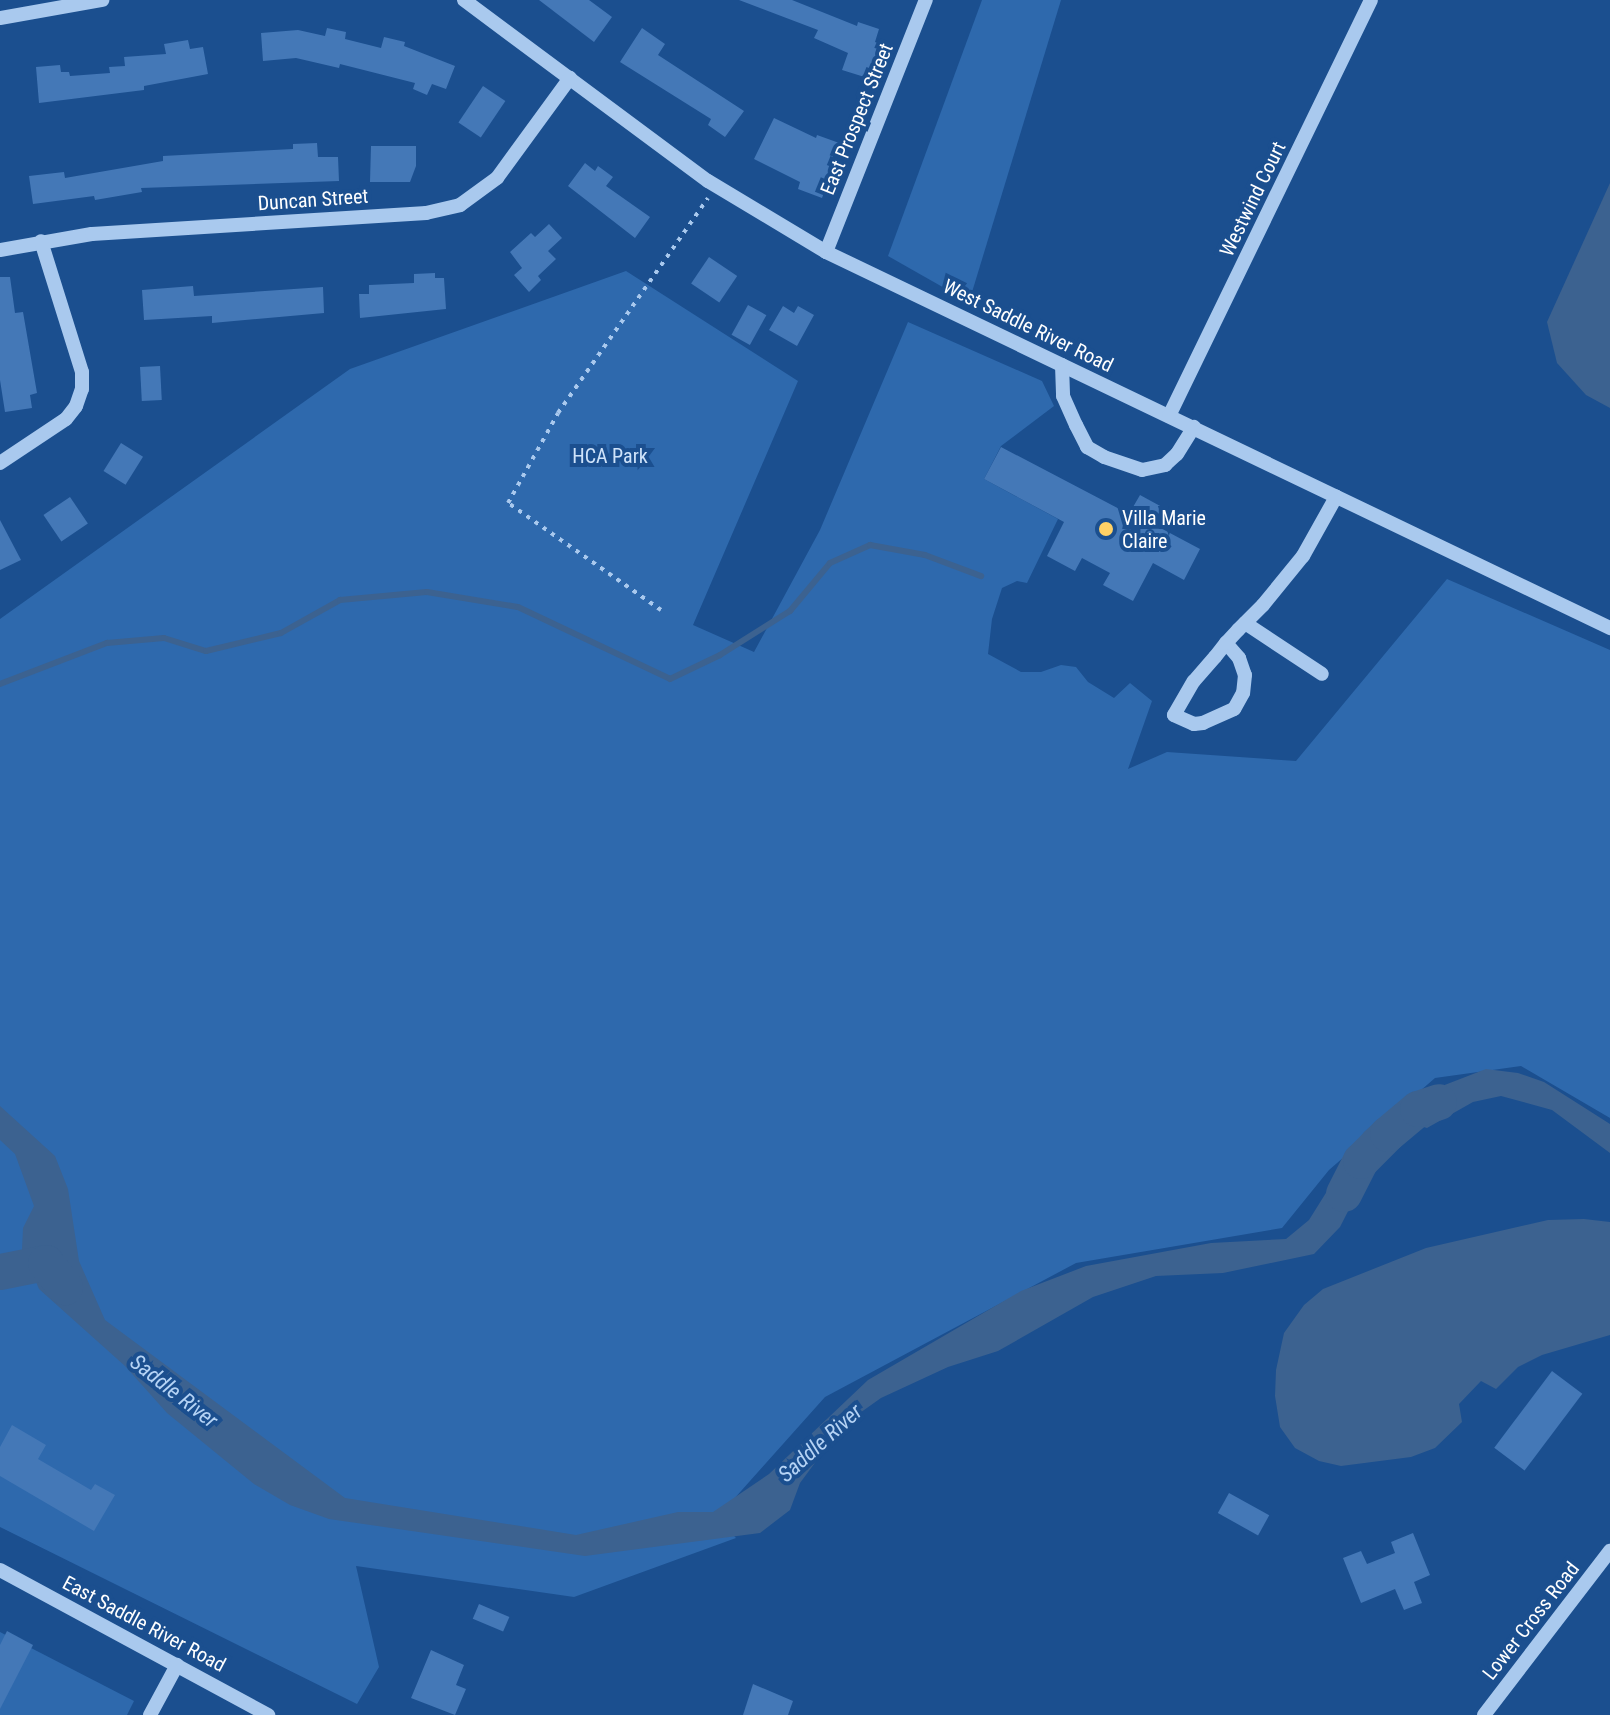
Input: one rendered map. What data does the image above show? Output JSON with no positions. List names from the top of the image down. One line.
{"streets":{"street":["East Prospect Street","Westwind Court","Duncan Street","West Saddle River Road","Lower Cross Road","East Saddle River Road"]},"crossings":[["East Prospect Street","West Saddle River Road"],["Westwind Court","West Saddle River Road"],["Duncan Street","West Saddle River Road"]],"water":["Saddle River"],"parks":["HCA Park"],"places":["Villa Marie Claire"]}
